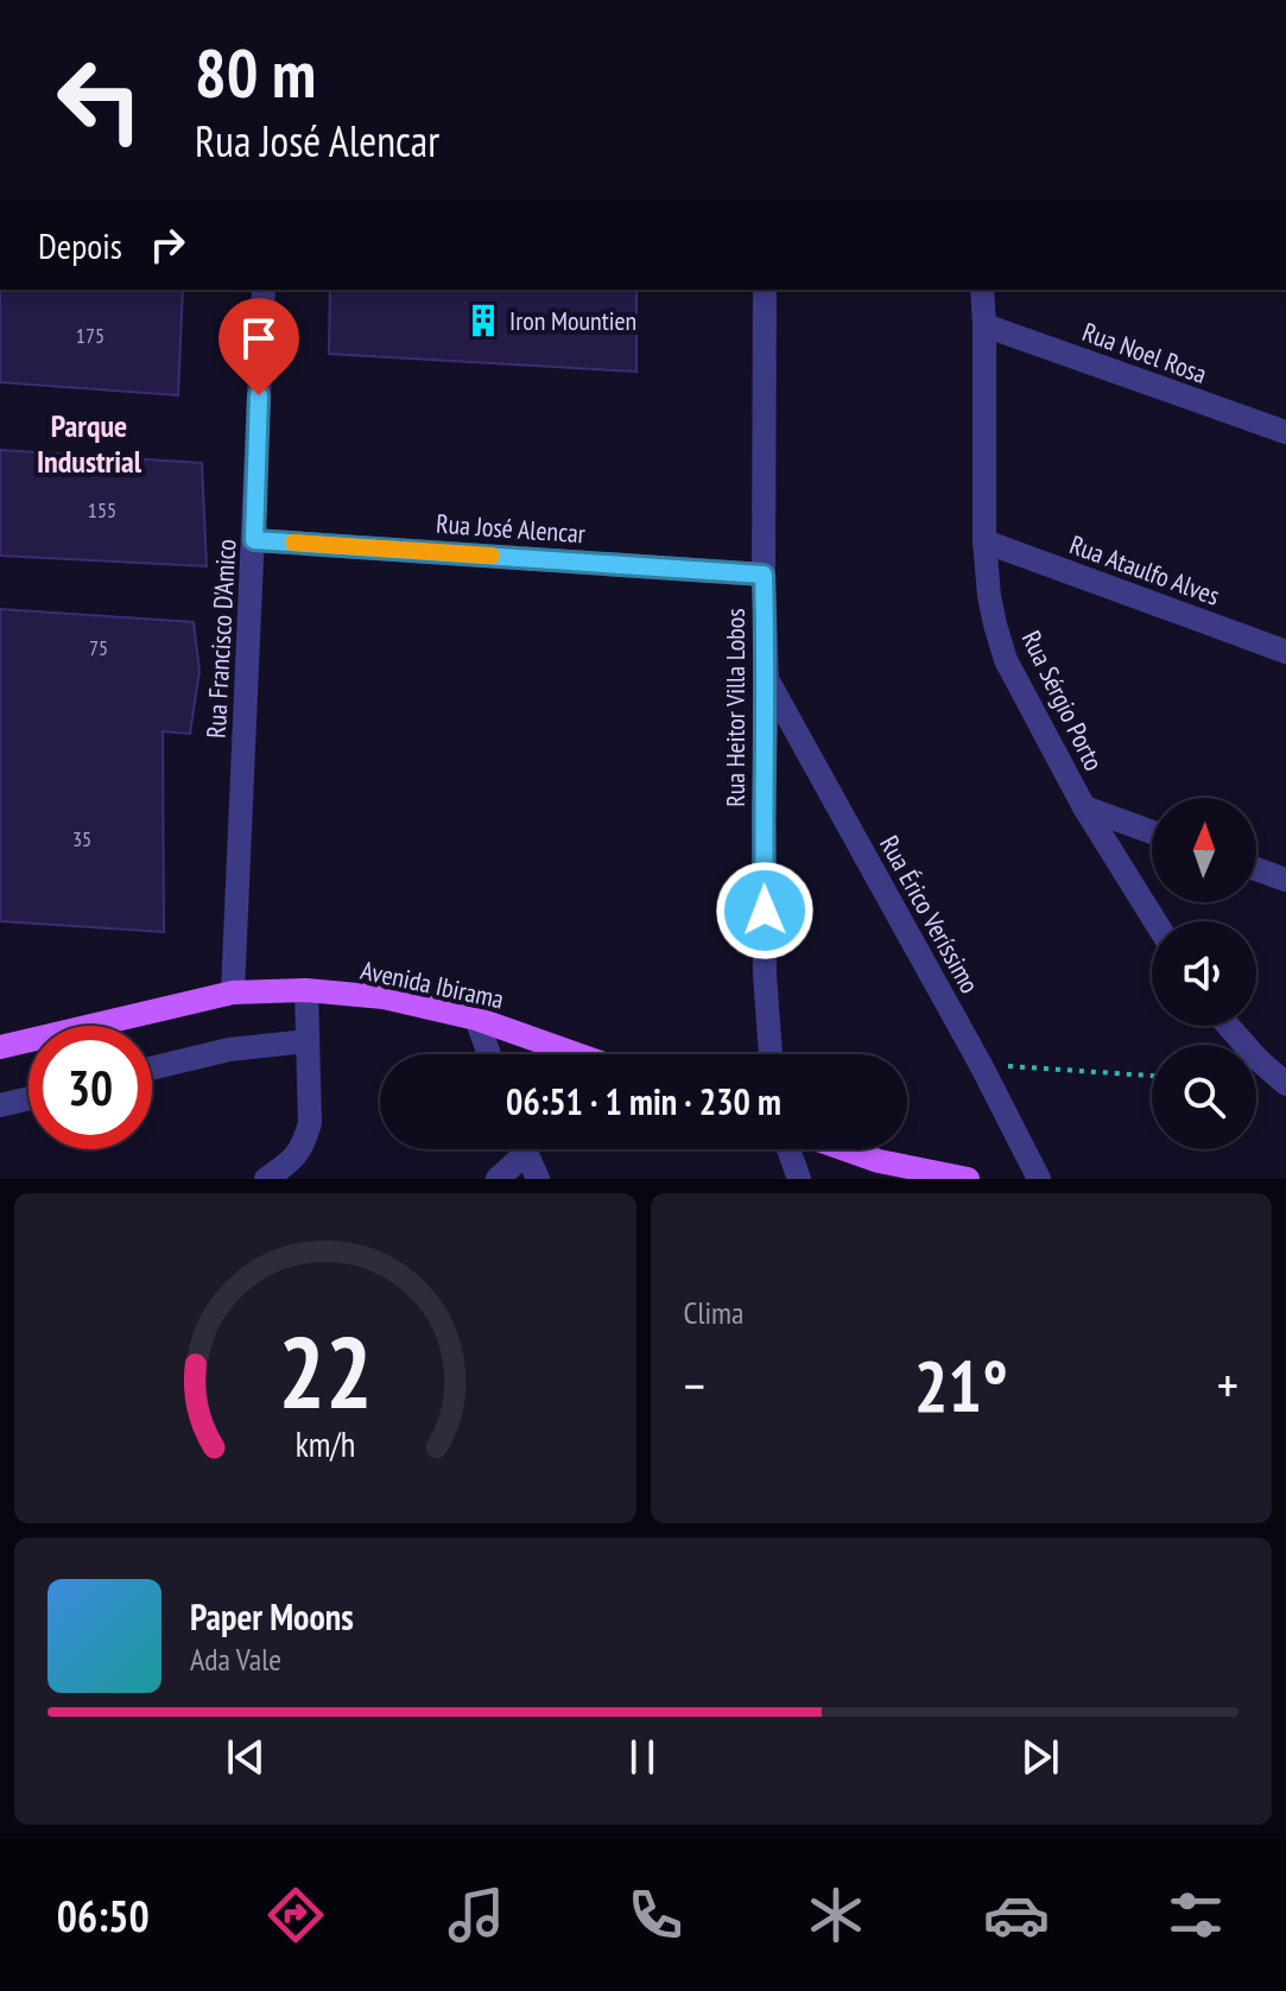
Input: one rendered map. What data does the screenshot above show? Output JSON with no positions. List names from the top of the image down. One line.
{"streets":{"main road":["Avenida Ibirama"],"street":["Rua Noel Rosa","Rua José Alencar","Rua Ataulfo Alves","Rua Francisco D'Amico","Rua Sérgio Porto","Rua Heitor Villa Lobos","Rua Érico Veríssimo"]},"crossings":[["Rua Noel Rosa","Rua Sérgio Porto"],["Rua José Alencar","Rua Francisco D'Amico"],["Rua José Alencar","Rua Heitor Villa Lobos"],["Rua Ataulfo Alves","Rua Sérgio Porto"],["Rua Francisco D'Amico","Avenida Ibirama"],["Rua Heitor Villa Lobos","Rua Érico Veríssimo"]],"districts":["Parque Industrial"],"places":{"building":["Iron Mountien"]},"house_numbers":["175","155","75","35"],"north":"top","page":{"turn":["80 m","Rua José Alencar"],"then":"Depois","limit":"30","trip":"06:51 · 1 min · 230 m","tile":"Clima","heat":["−","21°","+"],"song":["Paper Moons","Ada Vale"],"tabs":"06:50","gauge":["22","km/h"]}}
